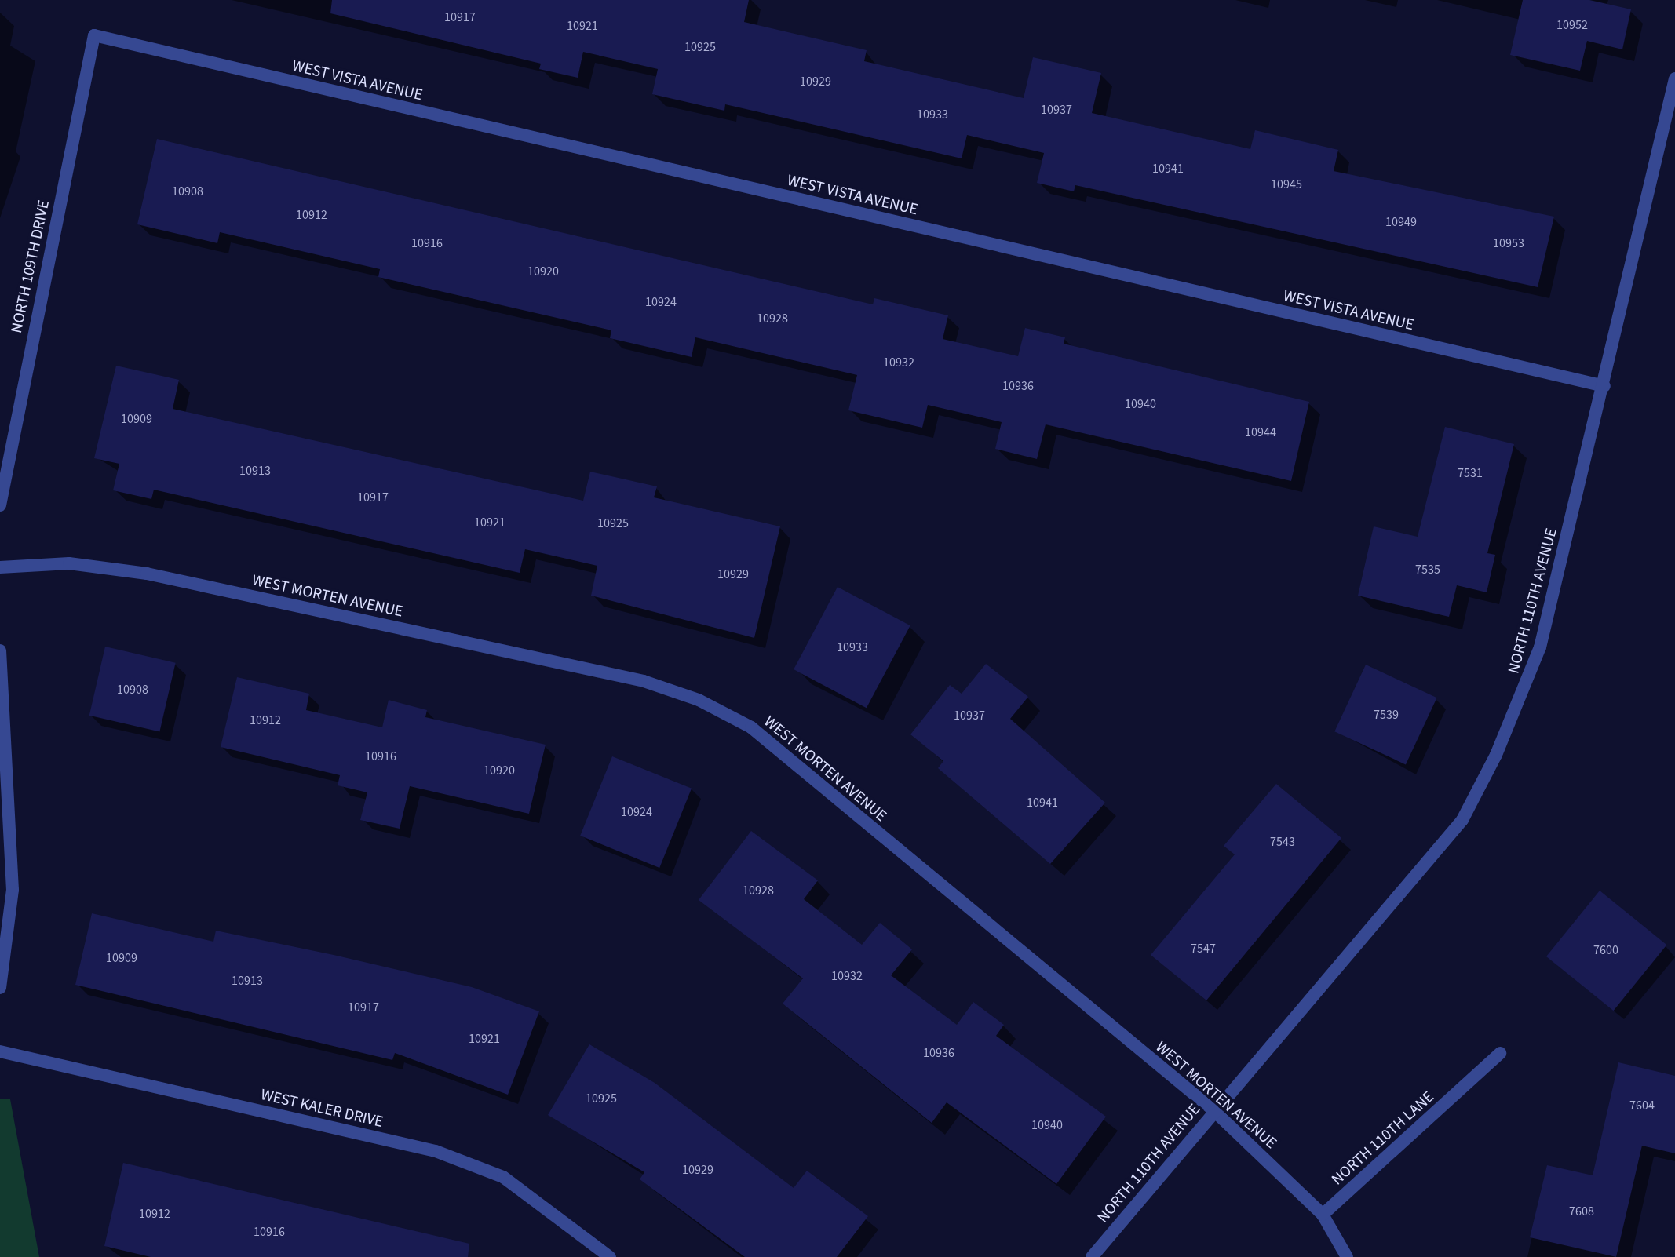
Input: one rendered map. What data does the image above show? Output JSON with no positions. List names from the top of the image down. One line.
{"streets":{"street":["WEST VISTA AVENUE","NORTH 109TH DRIVE","WEST MORTEN AVENUE","NORTH 110TH AVENUE","WEST KALER DRIVE","NORTH 110TH LANE"]},"crossings":[["WEST VISTA AVENUE","NORTH 109TH DRIVE"],["WEST VISTA AVENUE","NORTH 110TH AVENUE"],["WEST MORTEN AVENUE","NORTH 110TH AVENUE"],["WEST MORTEN AVENUE","NORTH 110TH LANE"]],"house_numbers":["10917","10952","10921","10925","10929","10937","10933","10941","10945","10908","10912","10949","10916","10953","10920","10924","10928","10932","10936","10940","10909","10944","10913","7531","10917","10921","10925","7535","10929","10933","10908","7539","10937","10912","10916","10920","10941","10924","7543","10928","7547","7600","10909","10932","10913","10917","10921","10936","10925","7604","10940","10929","7608","10912","10916"]}
